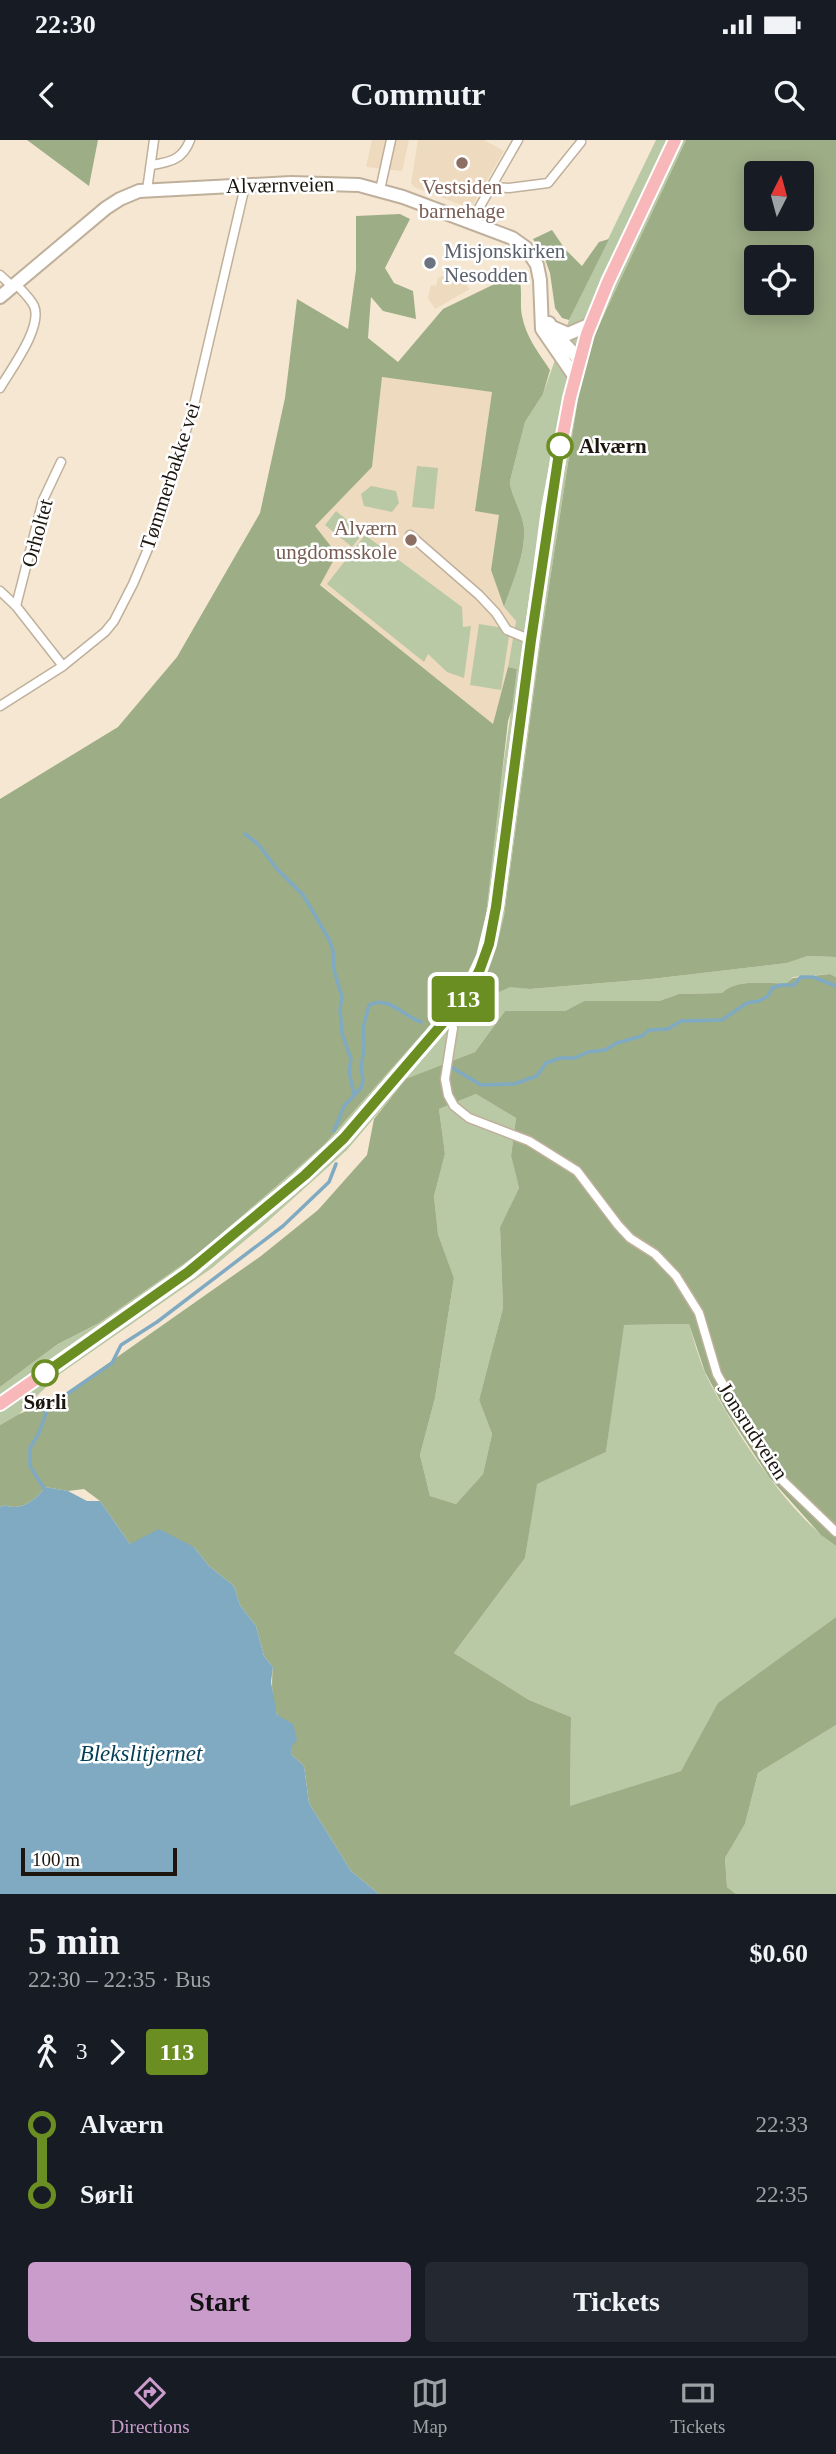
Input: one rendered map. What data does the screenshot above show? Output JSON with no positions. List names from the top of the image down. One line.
{"streets":{"main road":["Alværnveien"],"street":["Tømmerbakke vei","Orholtet","Jonsrudveien"]},"crossings":[["Alværnveien","Tømmerbakke vei"]],"water":["Blekslitjernet"],"places":["Vestsiden barnehage","Misjonskirken Nesodden","Alværn","Alværn ungdomsskole","Sørli"],"lines":["bus line 113"],"scale_bar":"100 m","north":"top","page":{"status":"22:30","header":"Commutr","on_map":"113","scale":"100 m","heading":["5 min","22:30 – 22:35 · Bus","$0.60"],"legs":["3","113"],"list":[{"name":"Alværn","value":"22:33"},{"name":"Sørli","value":"22:35"}],"buttons":["Start","Tickets"],"tabs":["Directions","Map","Tickets"]}}
